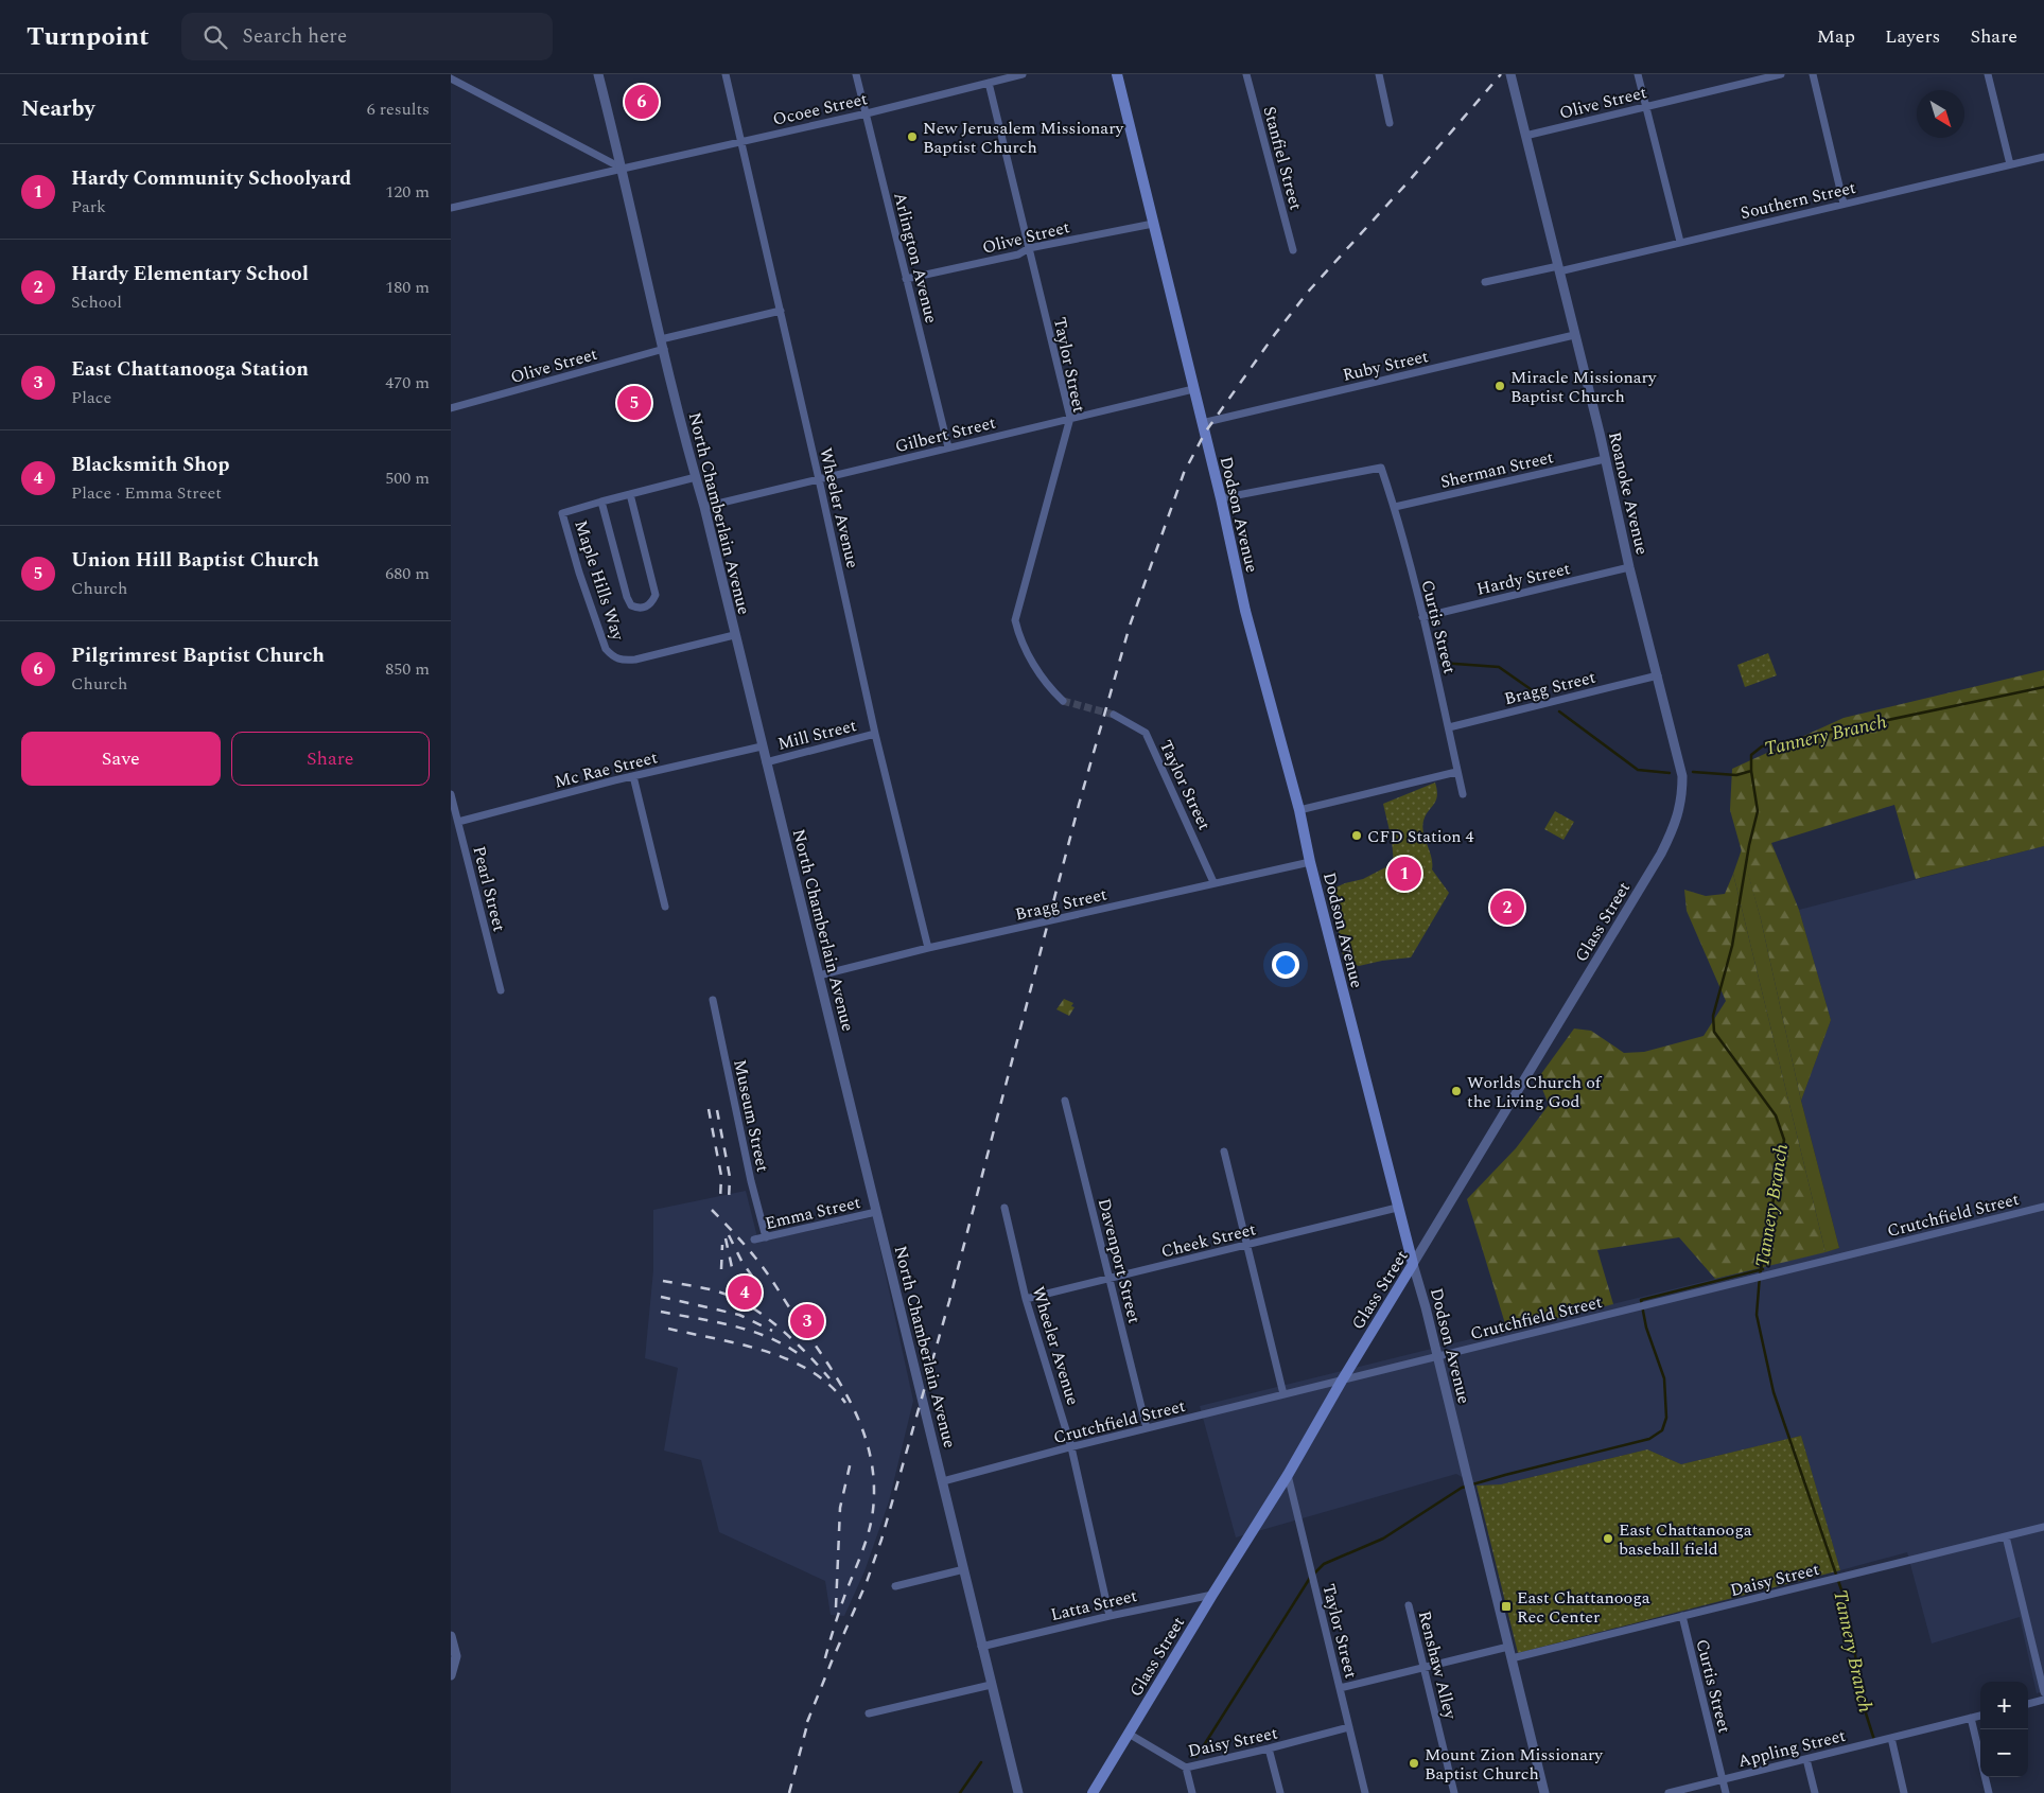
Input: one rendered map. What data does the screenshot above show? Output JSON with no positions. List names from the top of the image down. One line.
{"streets":{"main road":["Dodson Avenue","Glass Street"],"street":["Olive Street","Ocoee Street","Stanfiel Street","Southern Street","Arlington Avenue","Taylor Street","Ruby Street","Gilbert Street","Sherman Street","Roanoke Avenue","Wheeler Avenue","North Chamberlain Avenue","Hardy Street","Maple Hills Way","Curtis Street","Bragg Street","Mill Street","Mc Rae Street","Pearl Street","Museum Street","Emma Street","Crutchfield Street","Cheek Street","Davenport Street","Daisy Street","Latta Street","Renshaw Alley","Appling Street"]},"crossings":[["Olive Street","Arlington Avenue"],["Olive Street","Taylor Street"],["Olive Street","Roanoke Avenue"],["Olive Street","Wheeler Avenue"],["Olive Street","North Chamberlain Avenue"],["Olive Street","Dodson Avenue"],["Ocoee Street","Arlington Avenue"],["Ocoee Street","Taylor Street"],["Ocoee Street","Wheeler Avenue"],["Ocoee Street","North Chamberlain Avenue"],["Southern Street","Roanoke Avenue"],["Arlington Avenue","Gilbert Street"],["Taylor Street","Gilbert Street"],["Taylor Street","Bragg Street"],["Taylor Street","Glass Street"],["Taylor Street","Daisy Street"],["Ruby Street","Roanoke Avenue"],["Ruby Street","Dodson Avenue"],["Gilbert Street","Wheeler Avenue"],["Gilbert Street","North Chamberlain Avenue"],["Gilbert Street","Dodson Avenue"],["Sherman Street","Roanoke Avenue"],["Sherman Street","Curtis Street"],["Roanoke Avenue","Hardy Street"],["Roanoke Avenue","Bragg Street"],["Roanoke Avenue","Glass Street"],["Wheeler Avenue","Bragg Street"],["Wheeler Avenue","Mill Street"],["Wheeler Avenue","Crutchfield Street"],["Wheeler Avenue","Cheek Street"],["Wheeler Avenue","Latta Street"],["North Chamberlain Avenue","Maple Hills Way"],["North Chamberlain Avenue","Bragg Street"],["North Chamberlain Avenue","Mill Street"],["North Chamberlain Avenue","Mc Rae Street"],["North Chamberlain Avenue","Emma Street"],["North Chamberlain Avenue","Crutchfield Street"],["North Chamberlain Avenue","Latta Street"],["Dodson Avenue","Curtis Street"],["Dodson Avenue","Bragg Street"],["Dodson Avenue","Glass Street"],["Dodson Avenue","Crutchfield Street"],["Dodson Avenue","Cheek Street"],["Dodson Avenue","Daisy Street"],["Hardy Street","Curtis Street"],["Curtis Street","Bragg Street"],["Curtis Street","Daisy Street"],["Curtis Street","Appling Street"],["Mc Rae Street","Pearl Street"],["Glass Street","Crutchfield Street"],["Glass Street","Daisy Street"],["Glass Street","Latta Street"],["Museum Street","Emma Street"],["Crutchfield Street","Davenport Street"],["Cheek Street","Davenport Street"]],"water":["Tannery Branch"],"places":{"other":["New Jerusalem Missionary Baptist Church","Miracle Missionary Baptist Church","CFD Station 4","Worlds Church of the Living God","East Chattanooga baseball field","Mount Zion Missionary Baptist Church"],"transit":["East Chattanooga Rec Center"]},"north":"bottom right","page":{"header":"Turnpoint","search":"Search here","nav":["Map","Layers","Share"],"heading":["Nearby","6 results"],"pins":["6","5","1","2","4","3"],"list":[{"mark":"1","name":"Hardy Community Schoolyard","note":"Park","value":"120 m"},{"mark":"2","name":"Hardy Elementary School","note":"School","value":"180 m"},{"mark":"3","name":"East Chattanooga Station","note":"Place","value":"470 m"},{"mark":"4","name":"Blacksmith Shop","note":"Place · Emma Street","value":"500 m"},{"mark":"5","name":"Union Hill Baptist Church","note":"Church","value":"680 m"},{"mark":"6","name":"Pilgrimrest Baptist Church","note":"Church","value":"850 m"}],"buttons":["Save","Share"],"map_buttons":["+","−"]}}
